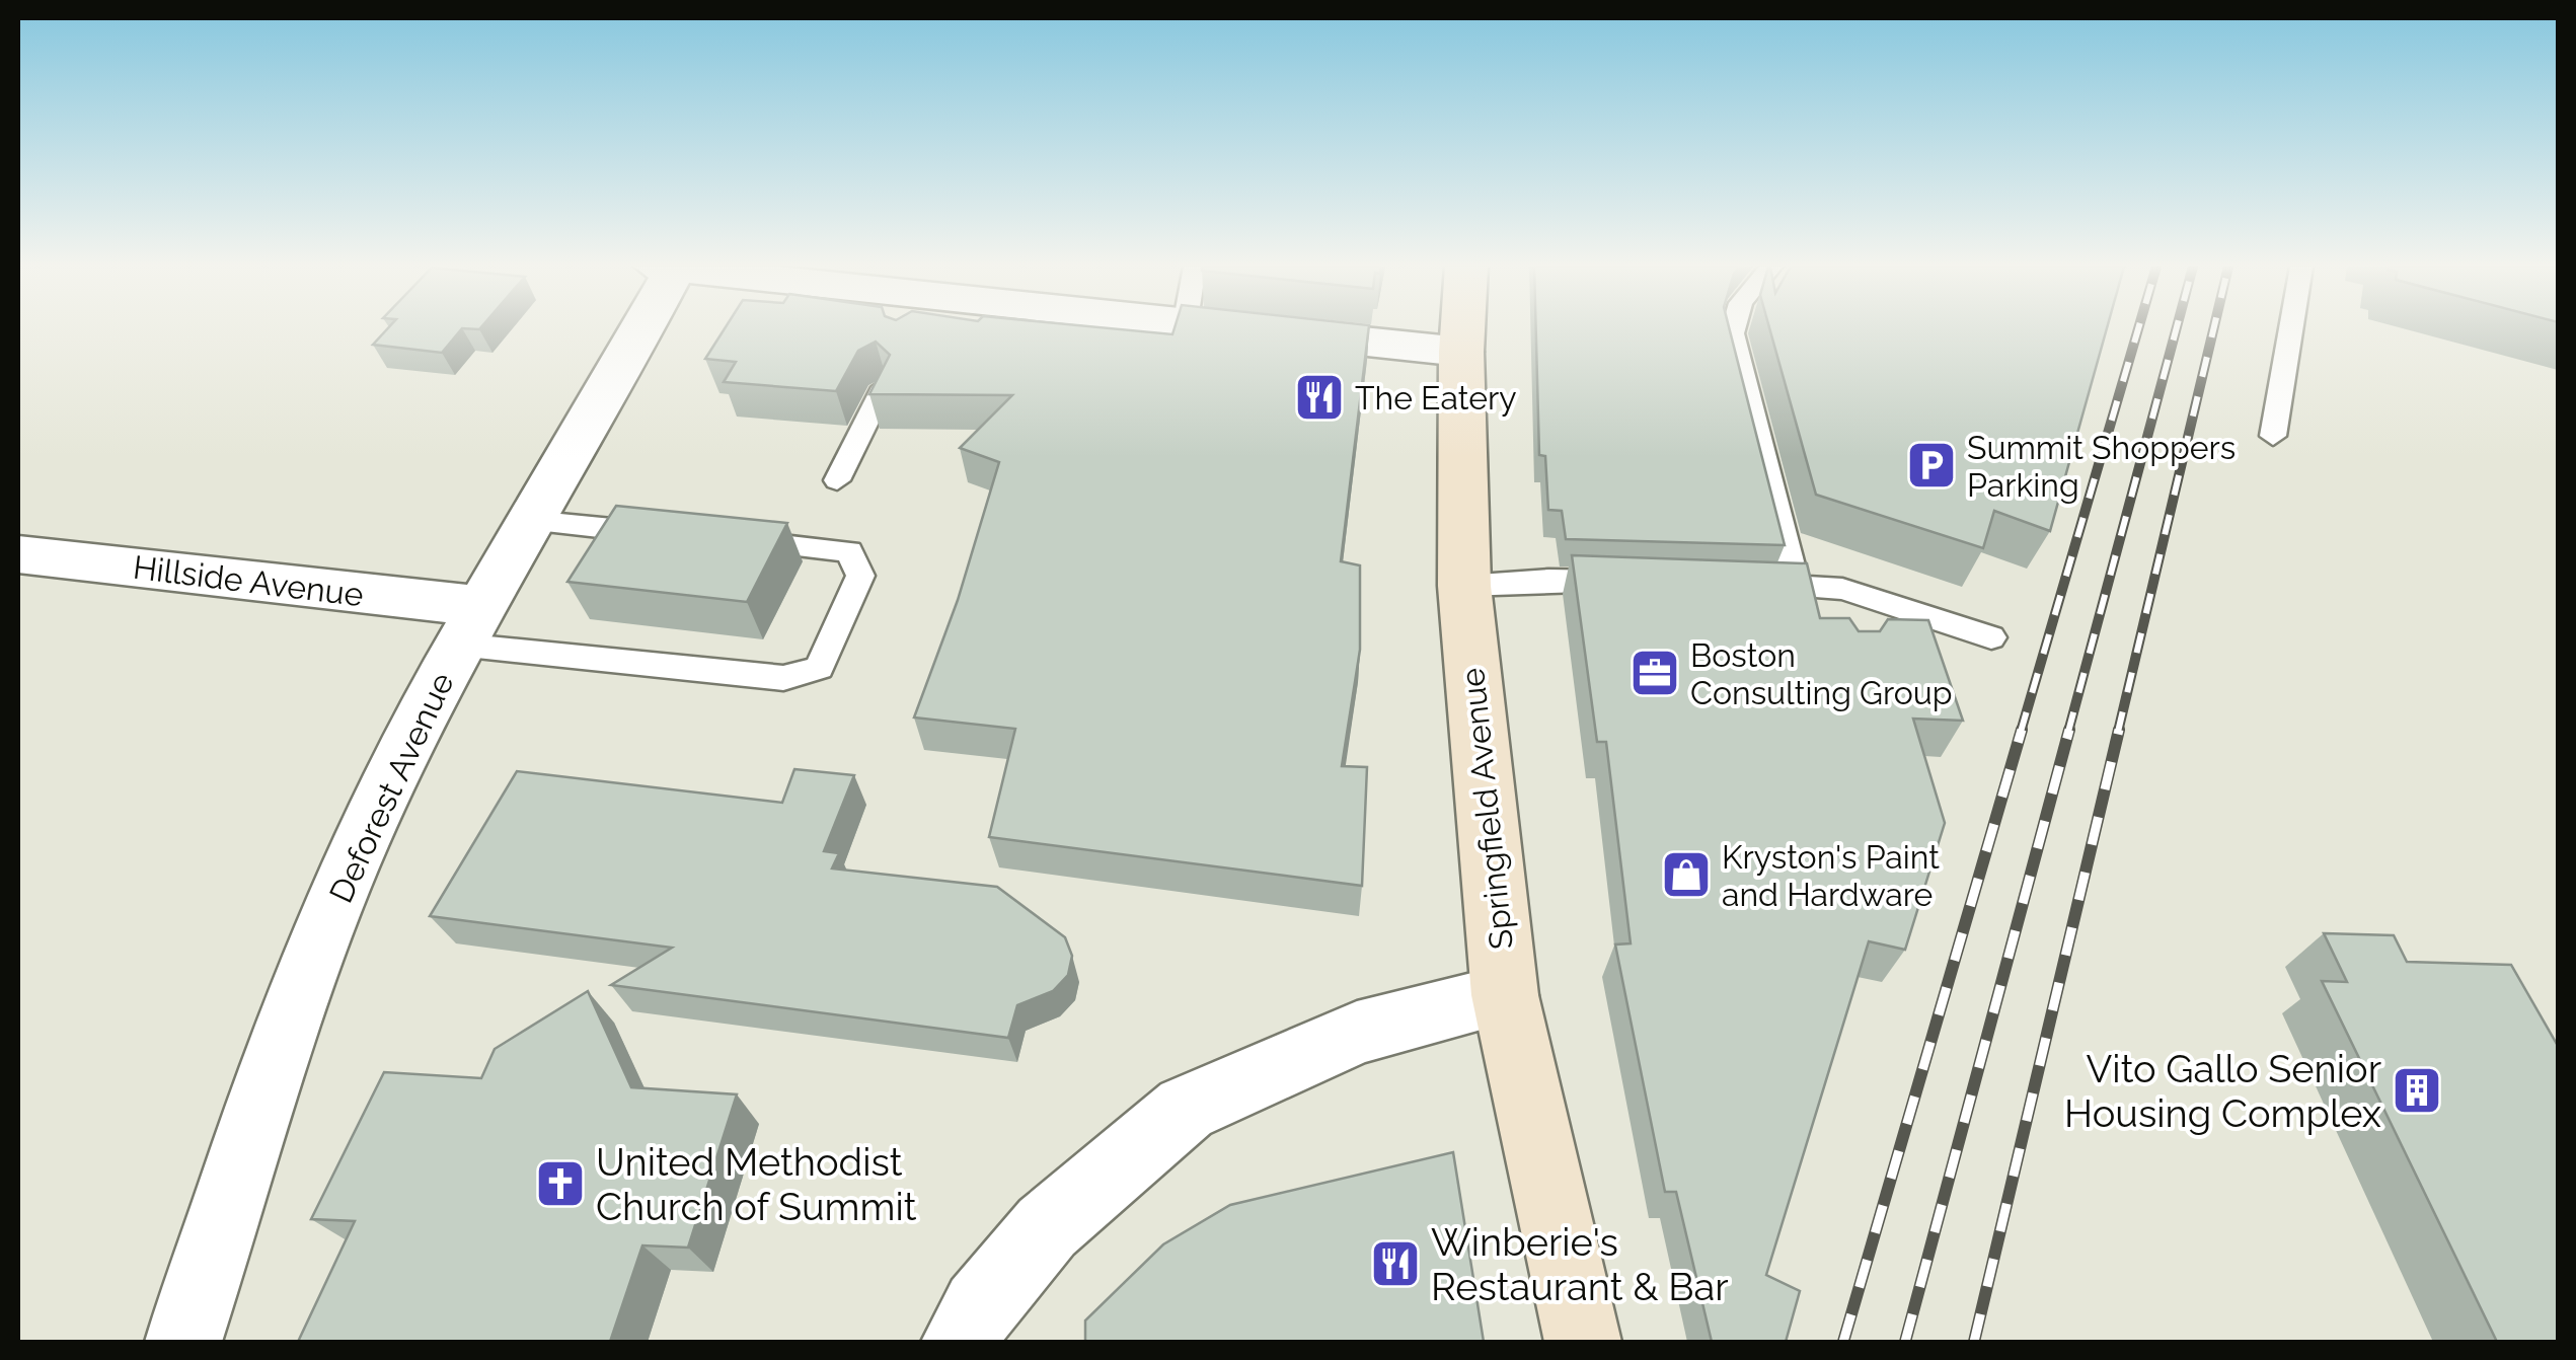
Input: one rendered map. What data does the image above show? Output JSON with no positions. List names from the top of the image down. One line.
{"streets":{"main road":["Springfield Avenue"],"street":["Hillside Avenue","Deforest Avenue"]},"crossings":[["Hillside Avenue","Deforest Avenue"]],"places":{"restaurant":["The Eatery","Winberie's Restaurant & Bar"],"parking":["Summit Shoppers Parking"],"office":["Boston Consulting Group"],"shop":["Kryston's Paint and Hardware"],"building":["Vito Gallo Senior Housing Complex"],"church":["United Methodist Church of Summit"]}}
